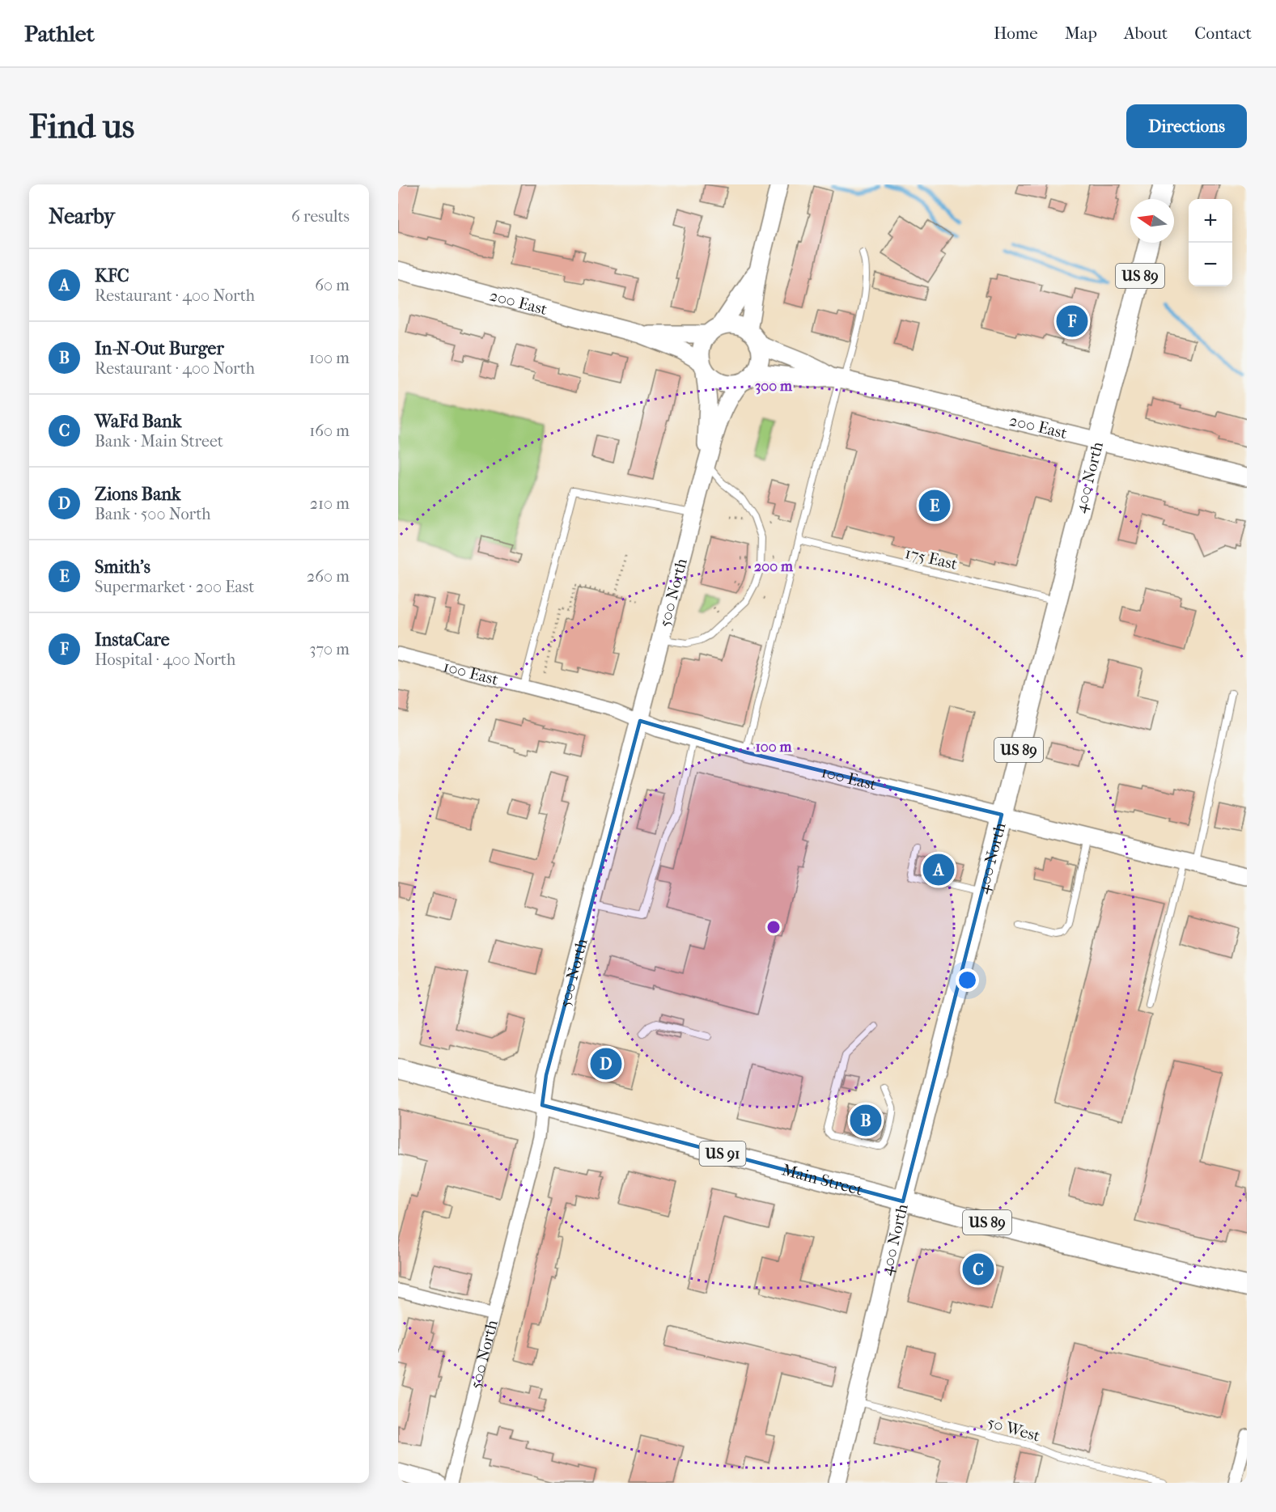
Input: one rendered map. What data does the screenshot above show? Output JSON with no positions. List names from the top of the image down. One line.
{"streets":{"main road":["US 89","400 North","US 91","Main Street"],"street":["200 East","500 North","100 East"],"lane":["175 East","50 West"]},"crossings":[["200 East","400 North"],["200 East","500 North"],["400 North","175 East"],["400 North","100 East"],["400 North","Main Street"],["400 North","50 West"],["500 North","100 East"],["500 North","Main Street"]],"north":"left","page":{"header":"Pathlet","nav":["Home","Map","About","Contact"],"buttons":"Directions","title":"Find us","heading":["Nearby","6 results"],"map_buttons":["+","−"],"list":[{"mark":"A","name":"KFC","note":"Restaurant · 400 North","value":"60 m"},{"mark":"B","name":"In-N-Out Burger","note":"Restaurant · 400 North","value":"100 m"},{"mark":"C","name":"WaFd Bank","note":"Bank · Main Street","value":"160 m"},{"mark":"D","name":"Zions Bank","note":"Bank · 500 North","value":"210 m"},{"mark":"E","name":"Smith's","note":"Supermarket · 200 East","value":"260 m"},{"mark":"F","name":"InstaCare","note":"Hospital · 400 North","value":"370 m"}],"pins":["F","E","A","D","B","C"]},"rings":["300 m","200 m","100 m"]}
